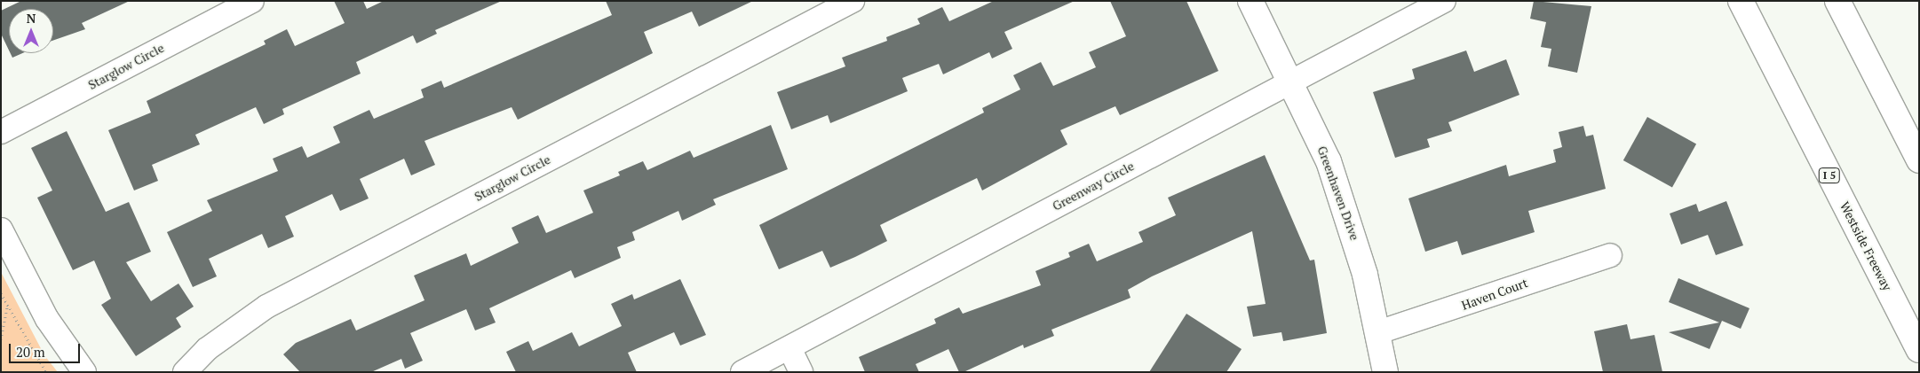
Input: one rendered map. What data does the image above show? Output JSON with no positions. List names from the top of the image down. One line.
{"streets":{"main road":["I 5","Greenhaven Drive","Westside Freeway"],"street":["Starglow Circle","Greenway Circle","Haven Court"]},"crossings":[["Greenway Circle","Greenhaven Drive"],["Greenhaven Drive","Haven Court"]],"scale_bar":"20 m","north":"top"}
